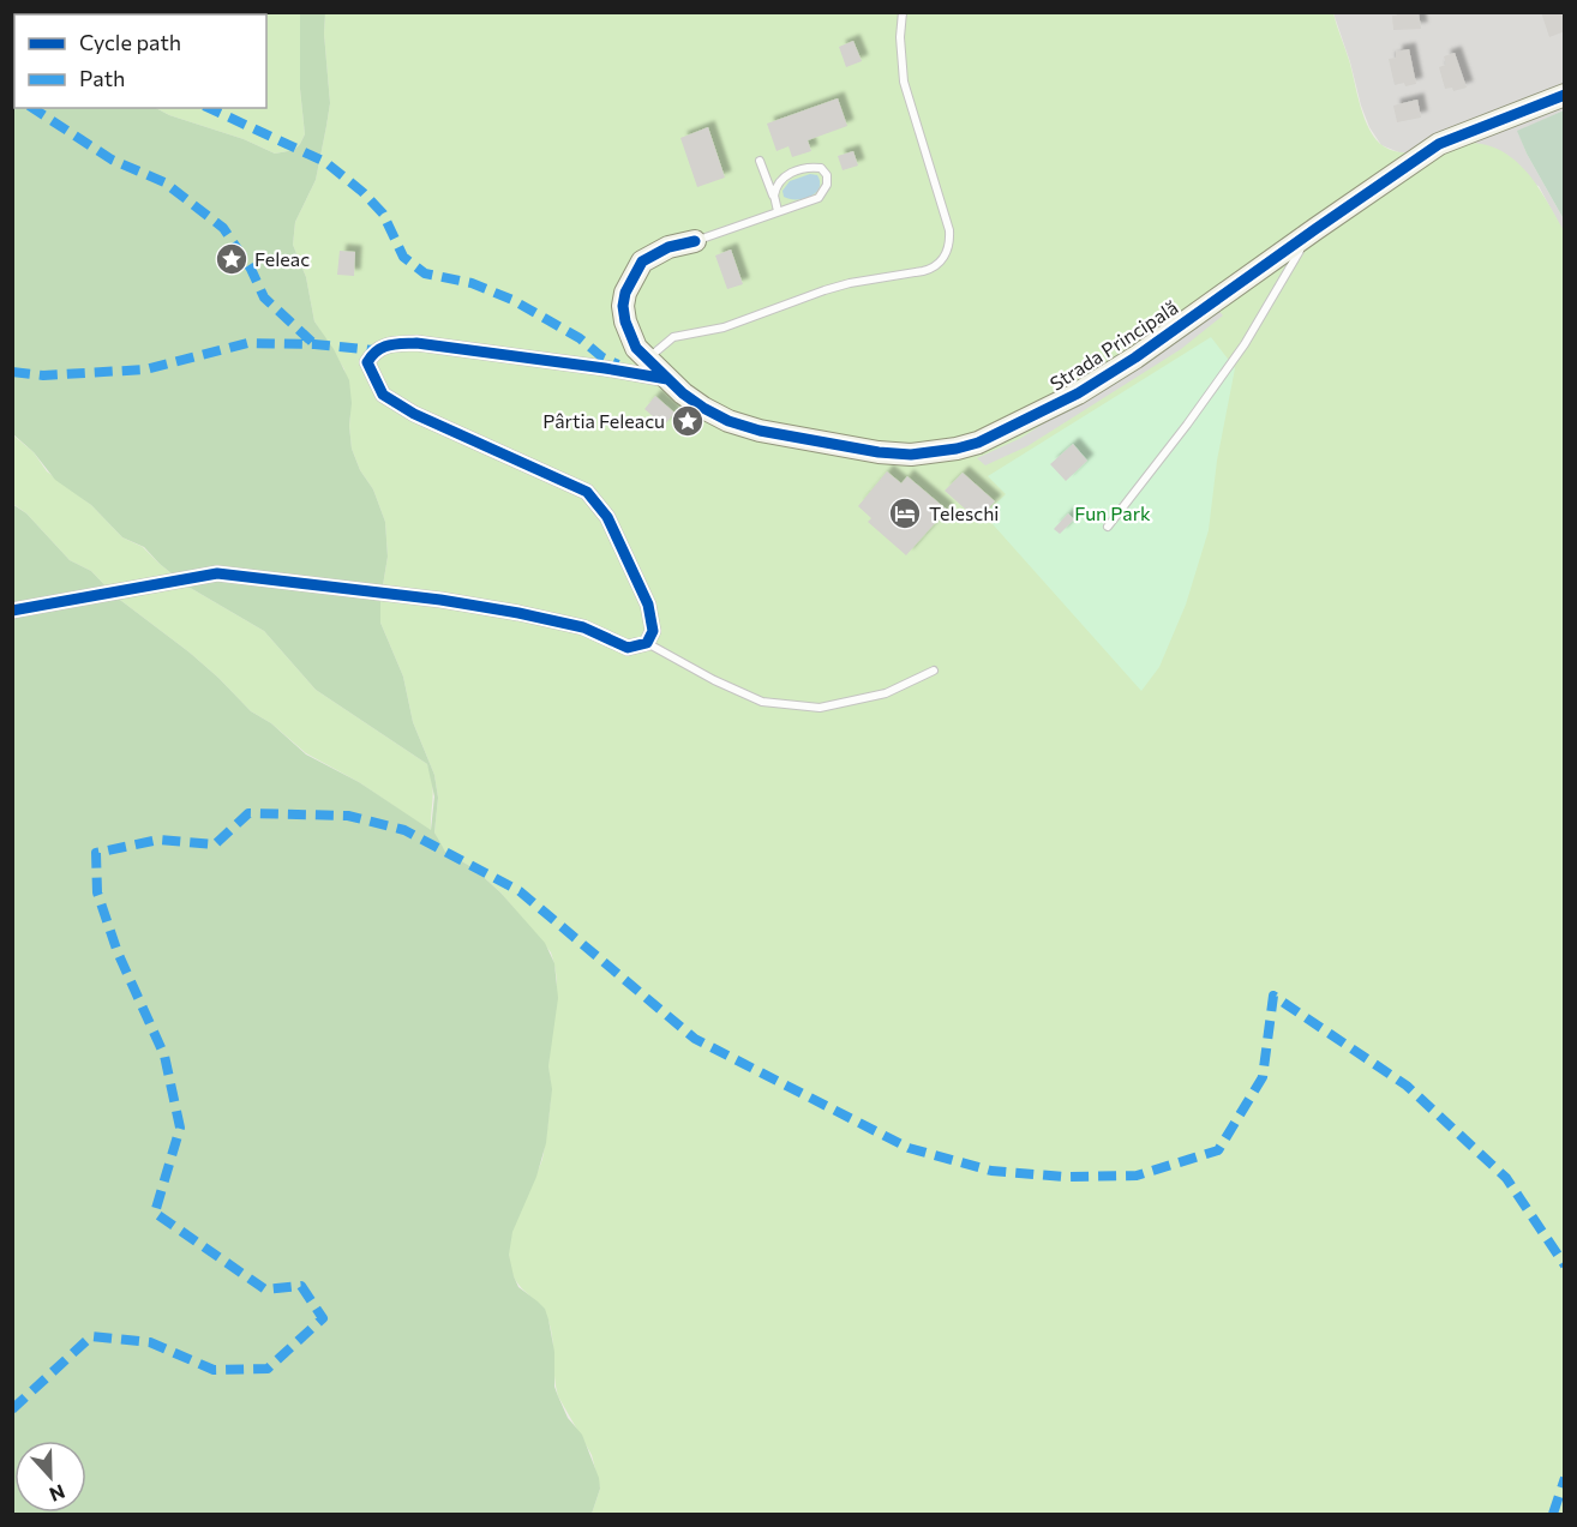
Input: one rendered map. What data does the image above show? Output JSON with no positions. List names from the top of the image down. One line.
{"streets":{"street":["Strada Principală"]},"parks":["Fun Park"],"places":{"place":["Feleac","Pârtia Feleacu"],"hotel":["Teleschi"]},"legend":["Cycle path","Path"],"north":"bottom"}
